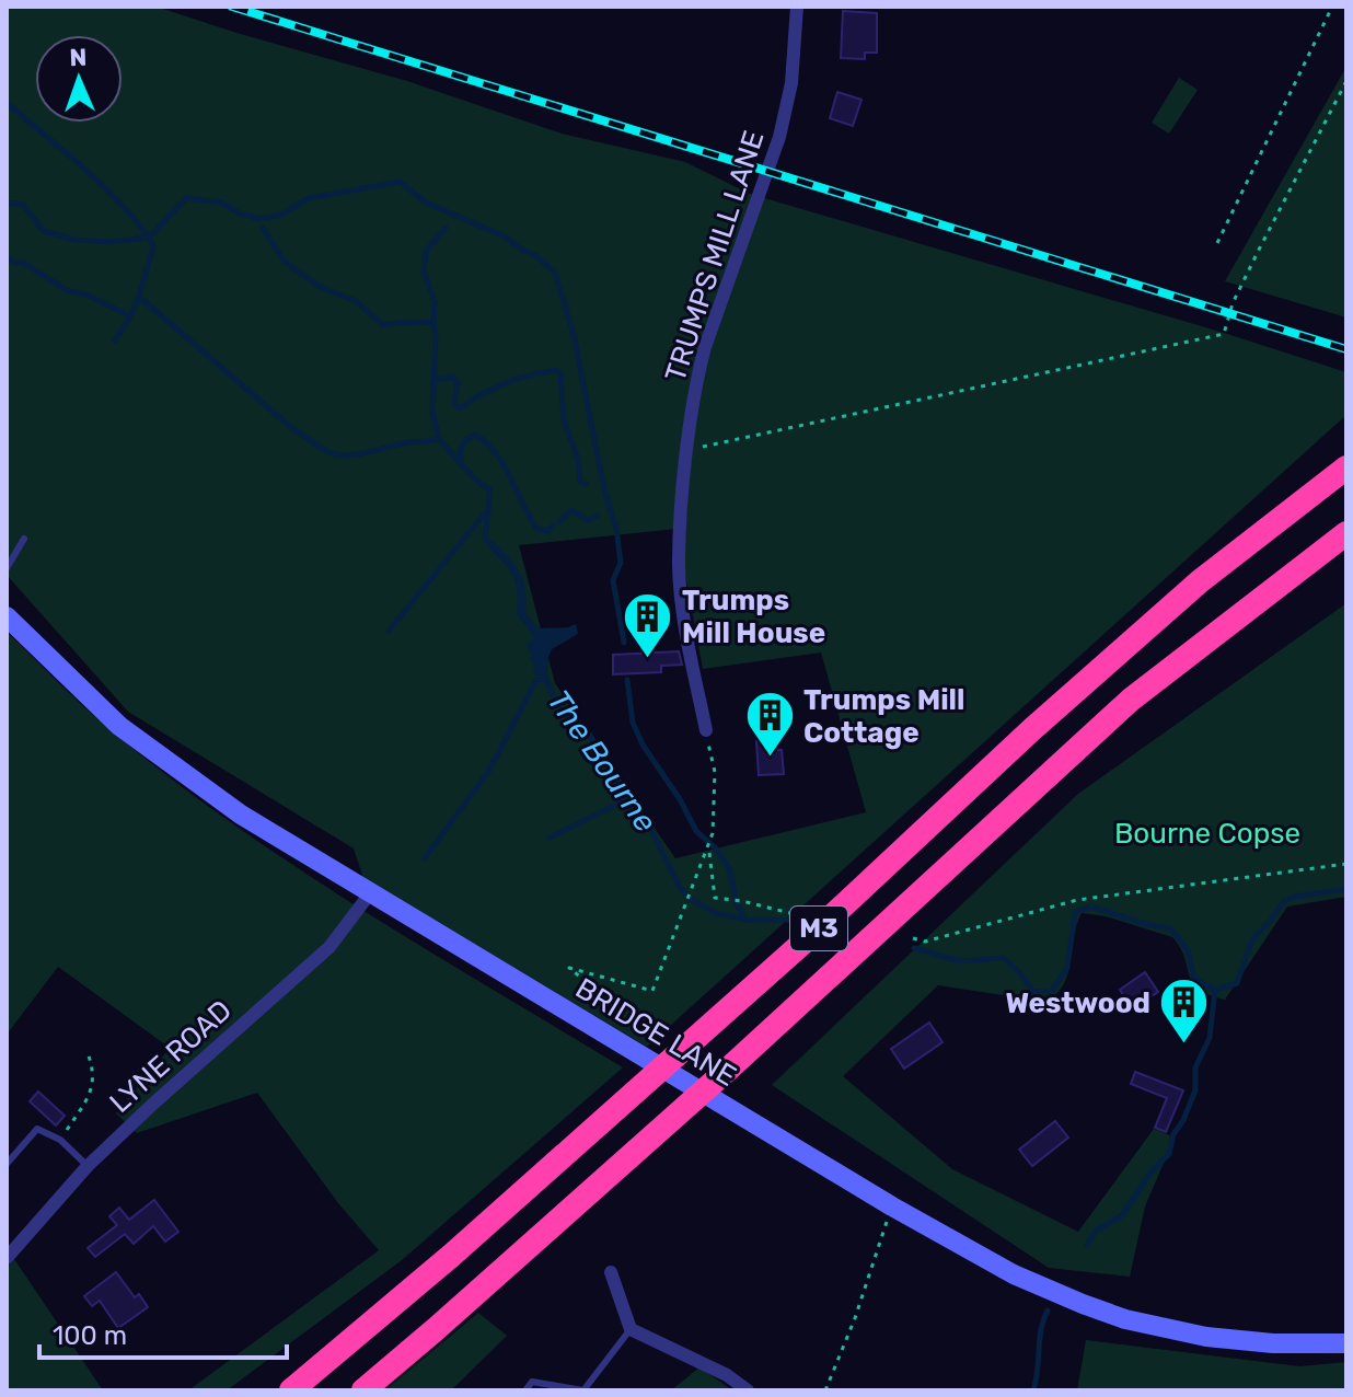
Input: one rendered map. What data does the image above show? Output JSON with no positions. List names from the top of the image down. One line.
{"streets":{"highway":["M3"],"street":["TRUMPS MILL LANE","BRIDGE LANE","LYNE ROAD"]},"crossings":[["BRIDGE LANE","LYNE ROAD"]],"water":["The Bourne"],"parks":["Bourne Copse"],"places":{"building":["Trumps Mill House","Trumps Mill Cottage","Westwood"]},"scale_bar":"100 m","north":"top"}
